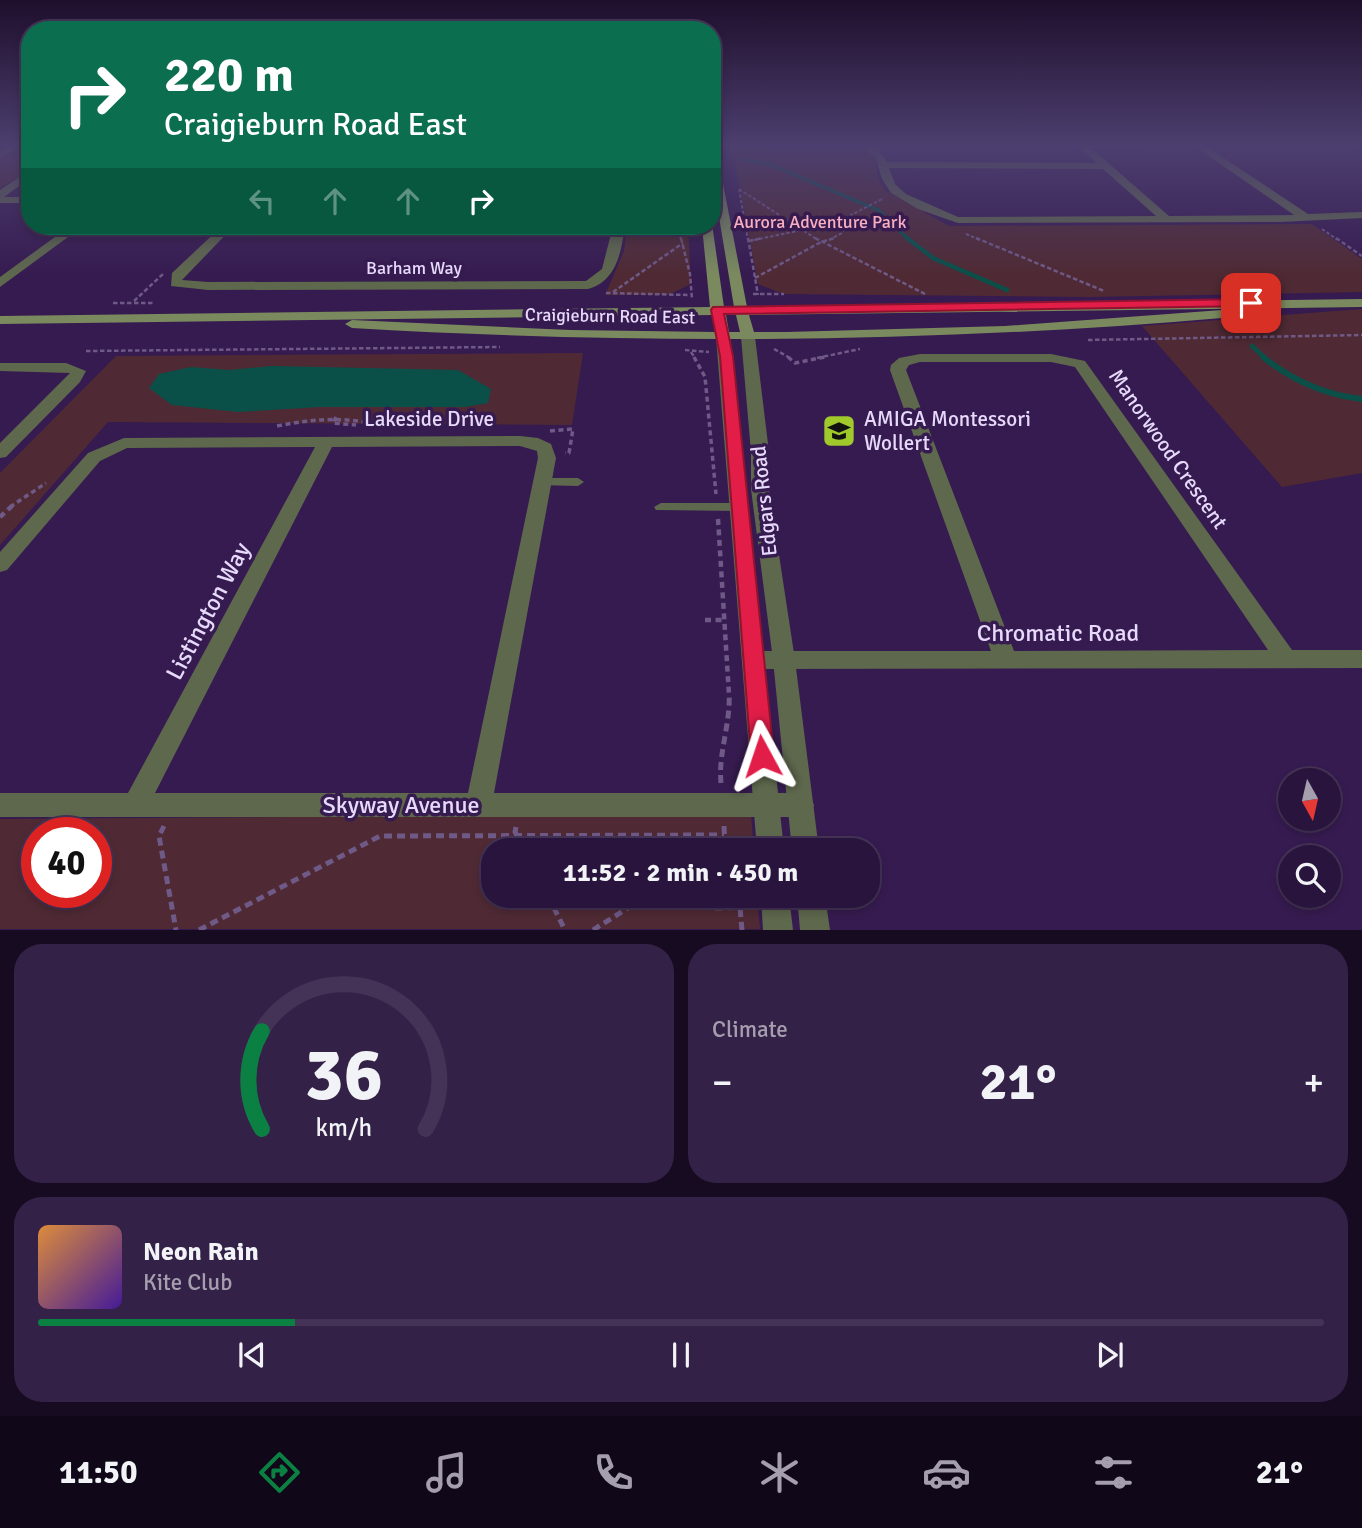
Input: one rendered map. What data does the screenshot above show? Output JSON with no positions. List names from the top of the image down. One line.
{"streets":{"main road":["Craigieburn Road East","Edgars Road"],"street":["Barham Way","Lakeside Drive","Manorwood Crescent","Listington Way","Chromatic Road","Skyway Avenue"]},"crossings":[["Craigieburn Road East","Edgars Road"],["Lakeside Drive","Listington Way"],["Lakeside Drive","Skyway Avenue"],["Manorwood Crescent","Chromatic Road"],["Edgars Road","Chromatic Road"],["Edgars Road","Skyway Avenue"],["Listington Way","Skyway Avenue"]],"parks":["Aurora Adventure Park"],"places":{"school or university":["AMIGA Montessori Wollert"]},"north":"bottom","page":{"turn":["220 m","Craigieburn Road East"],"limit":"40","trip":"11:52 · 2 min · 450 m","tile":"Climate","heat":["−","21°","+"],"song":["Neon Rain","Kite Club"],"tabs":["11:50","21°"],"gauge":["36","km/h"]}}
